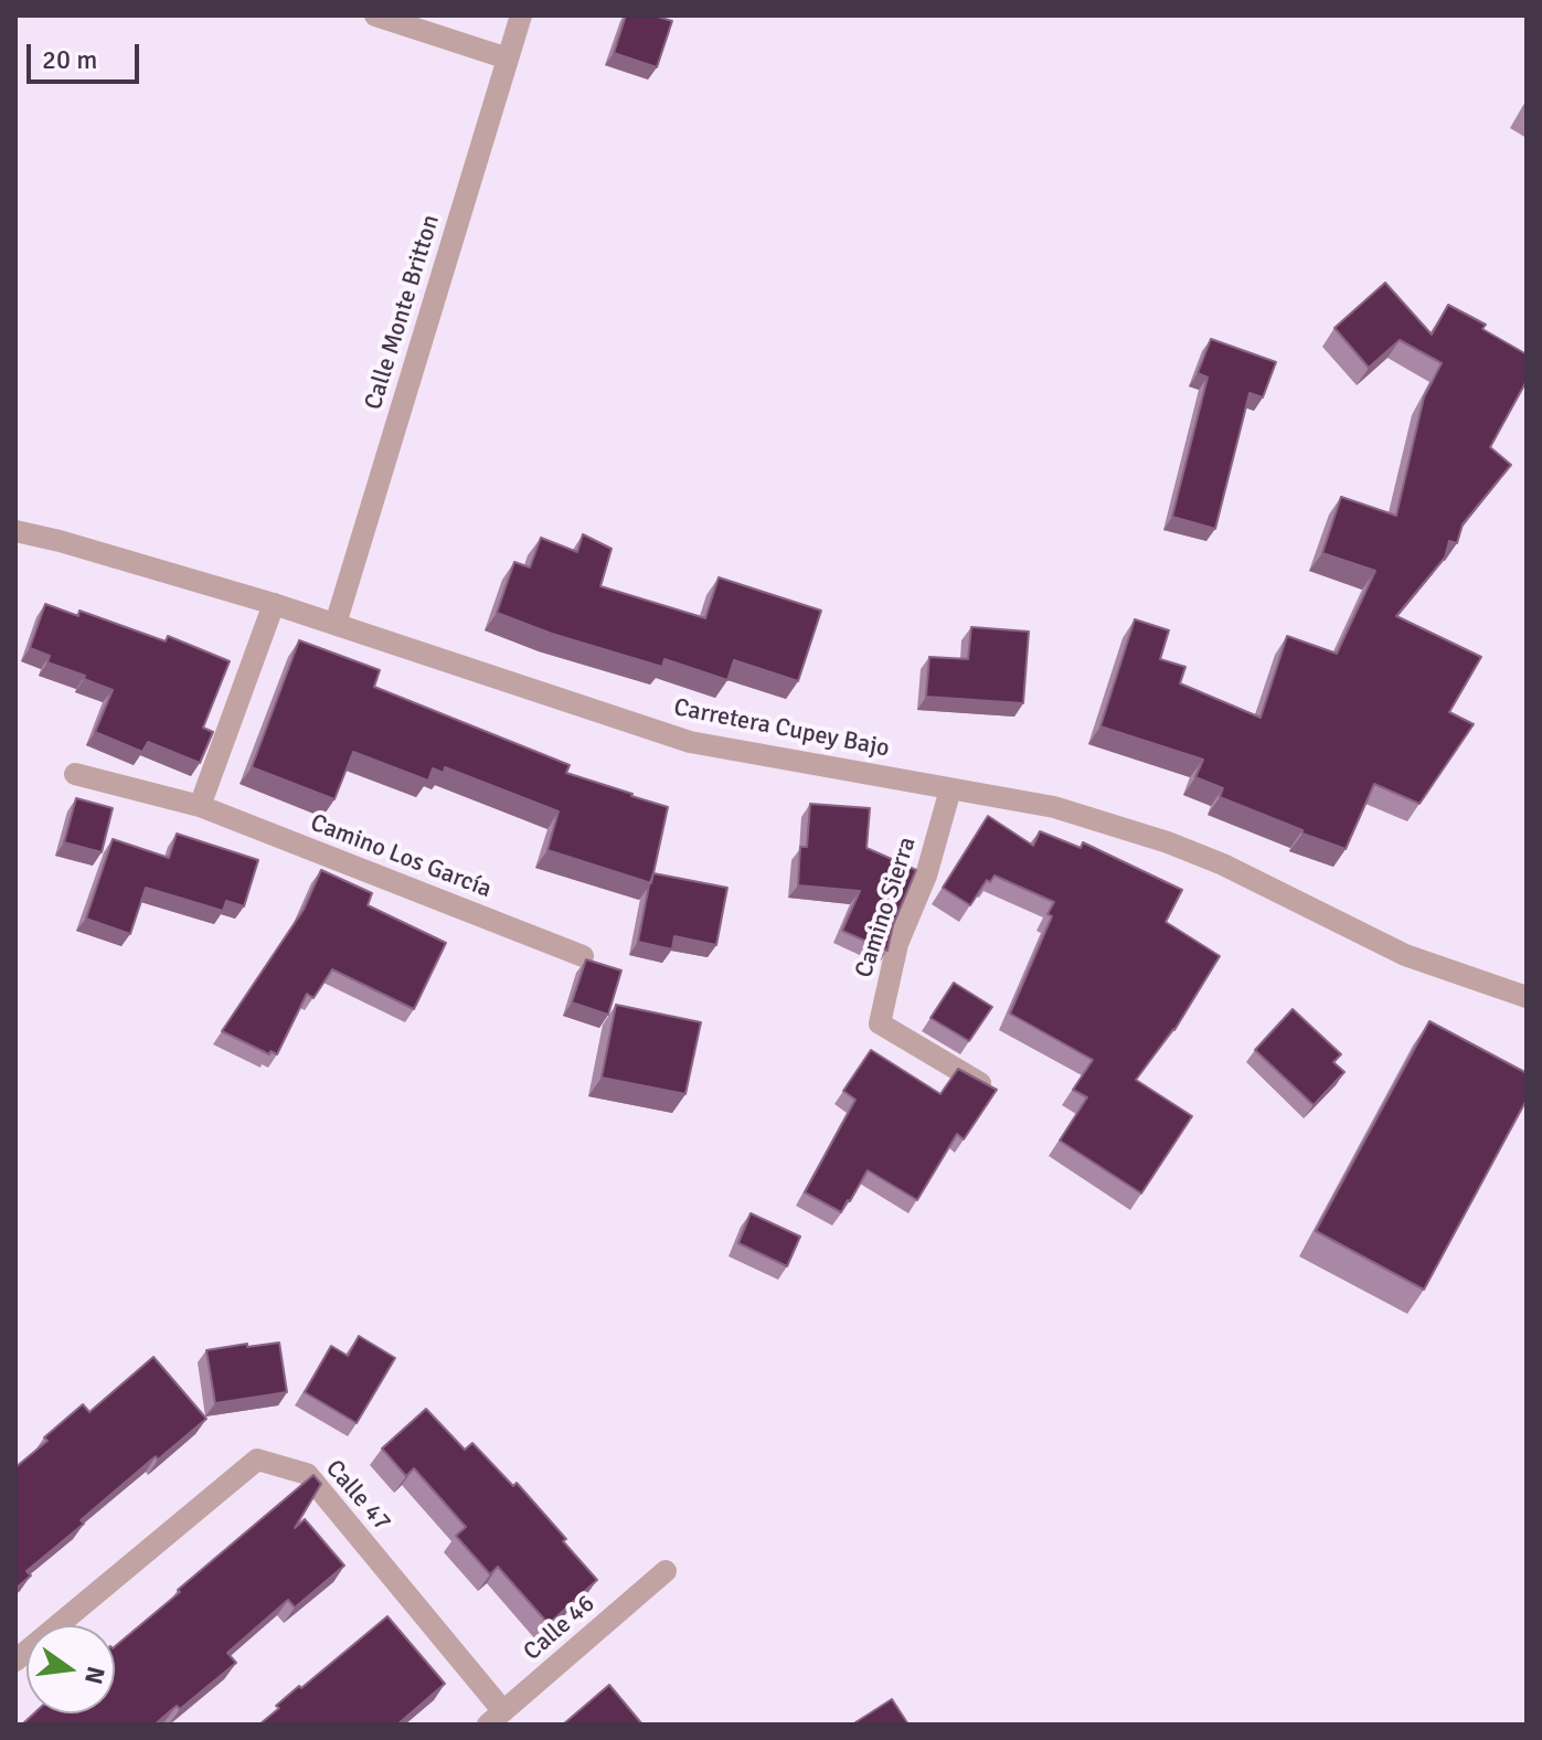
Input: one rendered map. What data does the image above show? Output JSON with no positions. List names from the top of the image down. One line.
{"streets":{"street":["Calle Monte Britton","Carretera Cupey Bajo","Camino Los García","Camino Sierra","Calle 47","Calle 46"]},"crossings":[["Calle Monte Britton","Carretera Cupey Bajo"],["Carretera Cupey Bajo","Camino Sierra"],["Calle 47","Calle 46"]],"scale_bar":"20 m","north":"right"}
